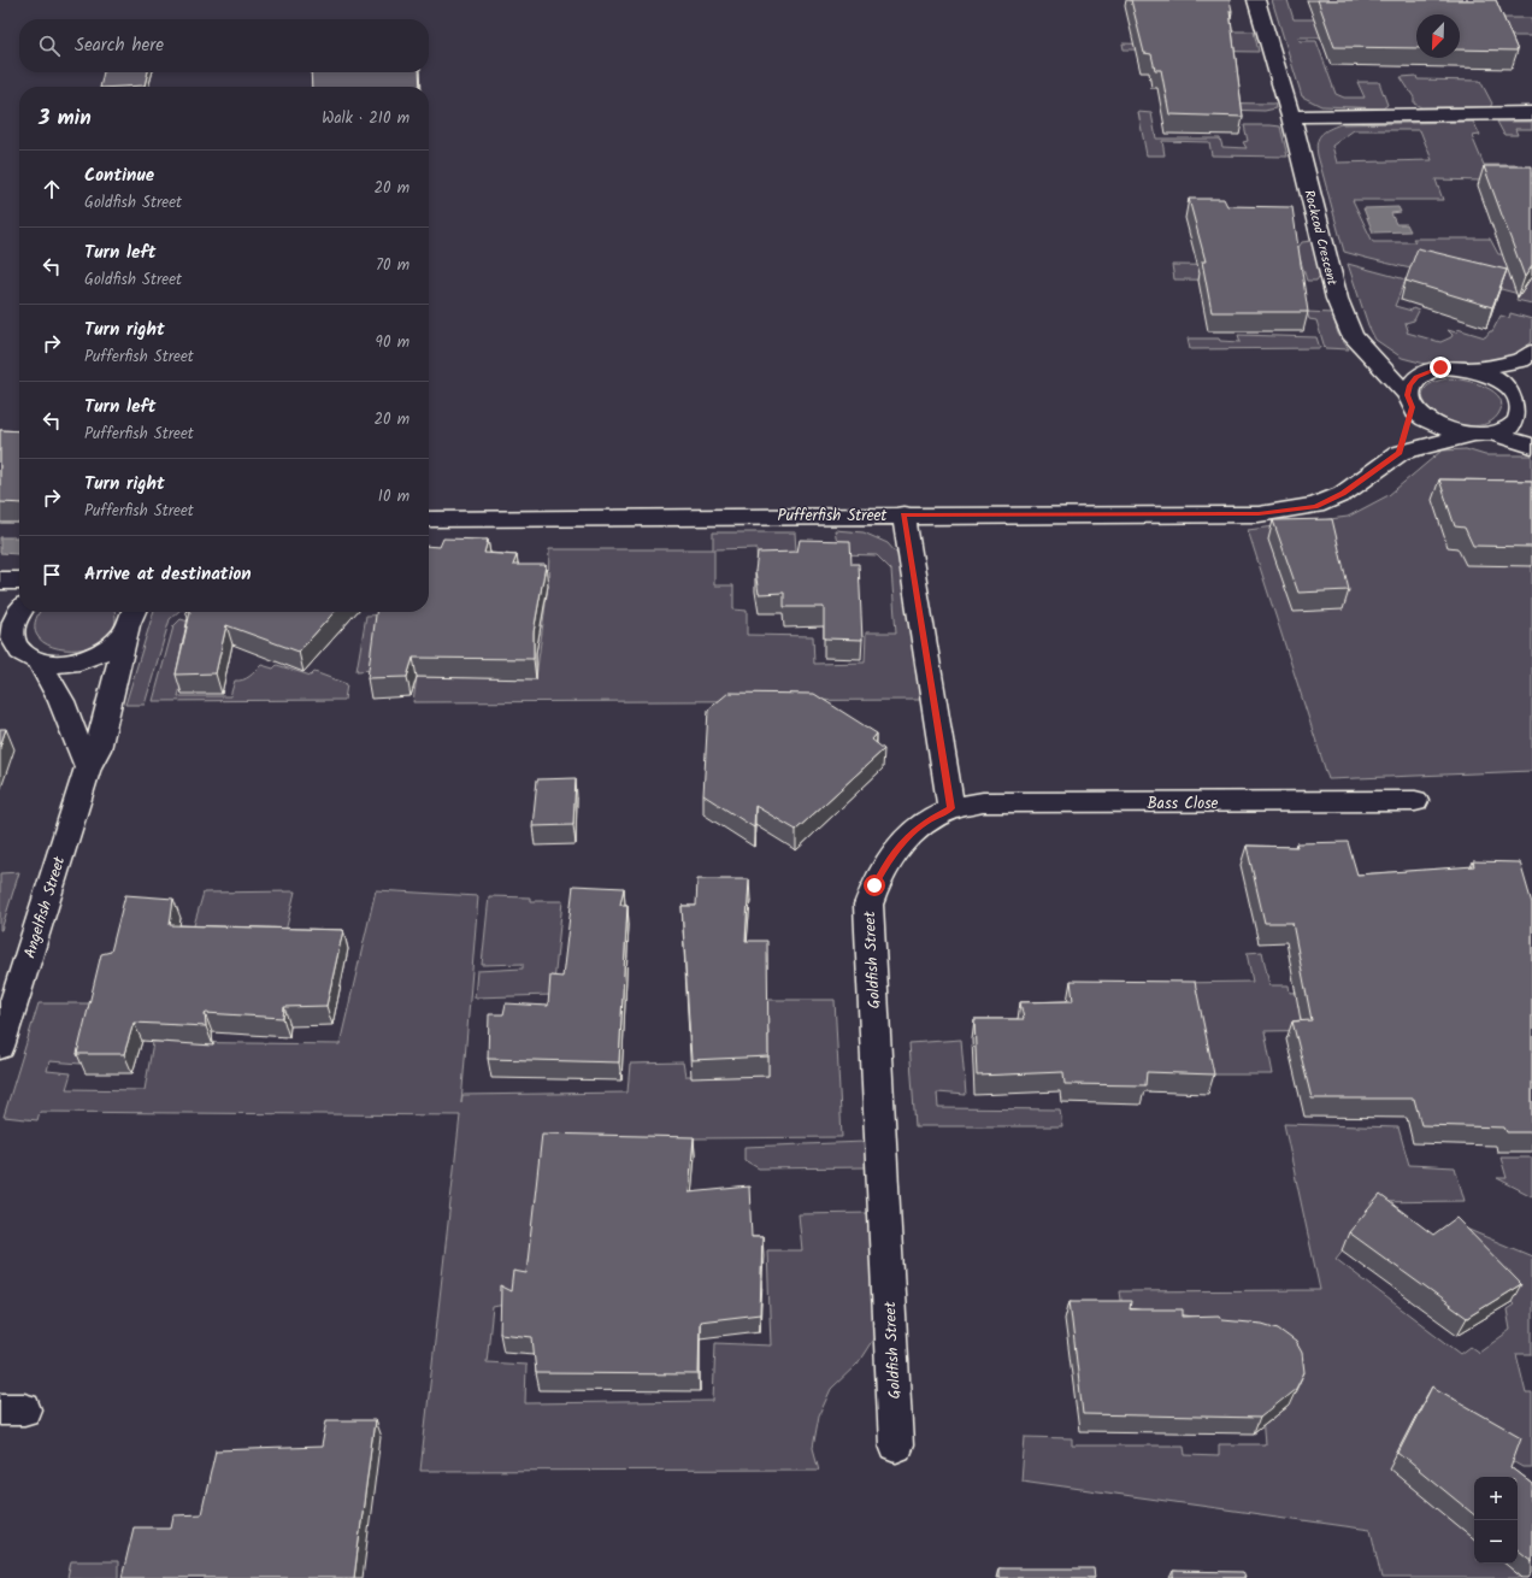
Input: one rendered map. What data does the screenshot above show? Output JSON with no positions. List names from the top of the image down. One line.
{"streets":{"street":["Rockcod Crescent","Pufferfish Street","Bass Close","Angelfish Street","Goldfish Street"]},"crossings":[["Bass Close","Goldfish Street"]],"north":"bottom left","page":{"search":"Search here","heading":["3 min","Walk · 210 m"],"list":[["Continue","Goldfish Street","20 m"],["Turn left","Goldfish Street","70 m"],["Turn right","Pufferfish Street","90 m"],["Turn left","Pufferfish Street","20 m"],["Turn right","Pufferfish Street","10 m"],"Arrive at destination"],"map_buttons":["+","−"]}}
